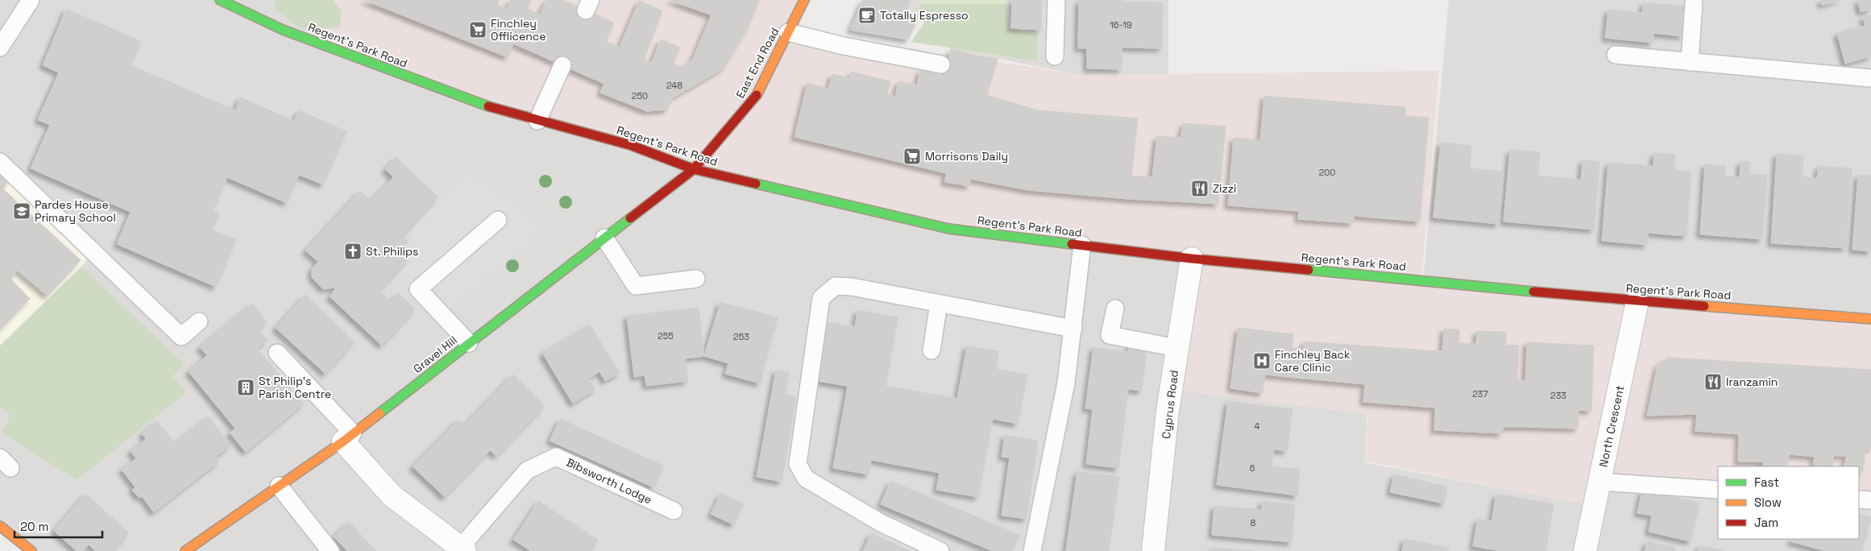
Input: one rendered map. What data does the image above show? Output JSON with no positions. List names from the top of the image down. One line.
{"streets":{"main road":["Regent's Park Road","East End Road","Gravel Hill"],"street":["Cyprus Road","North Crescent"],"lane":["Bibsworth Lodge"]},"crossings":[["Regent's Park Road","East End Road"],["Regent's Park Road","Gravel Hill"],["Regent's Park Road","Cyprus Road"],["Regent's Park Road","North Crescent"],["East End Road","Gravel Hill"]],"places":{"cafe":["Totally Espresso"],"supermarket":["Finchley Offlicence","Morrisons Daily"],"restaurant":["Zizzi","Iranzamin"],"school or university":["Pardes House Primary School"],"church":["St. Philips"],"hospital":["Finchley Back Care Clinic"],"building":["St Philip's Parish Centre"]},"house_numbers":["16-19","248","250","200","255","253","237","233","4","6","8"],"legend":["Fast","Slow","Jam"],"scale_bar":"20 m"}
